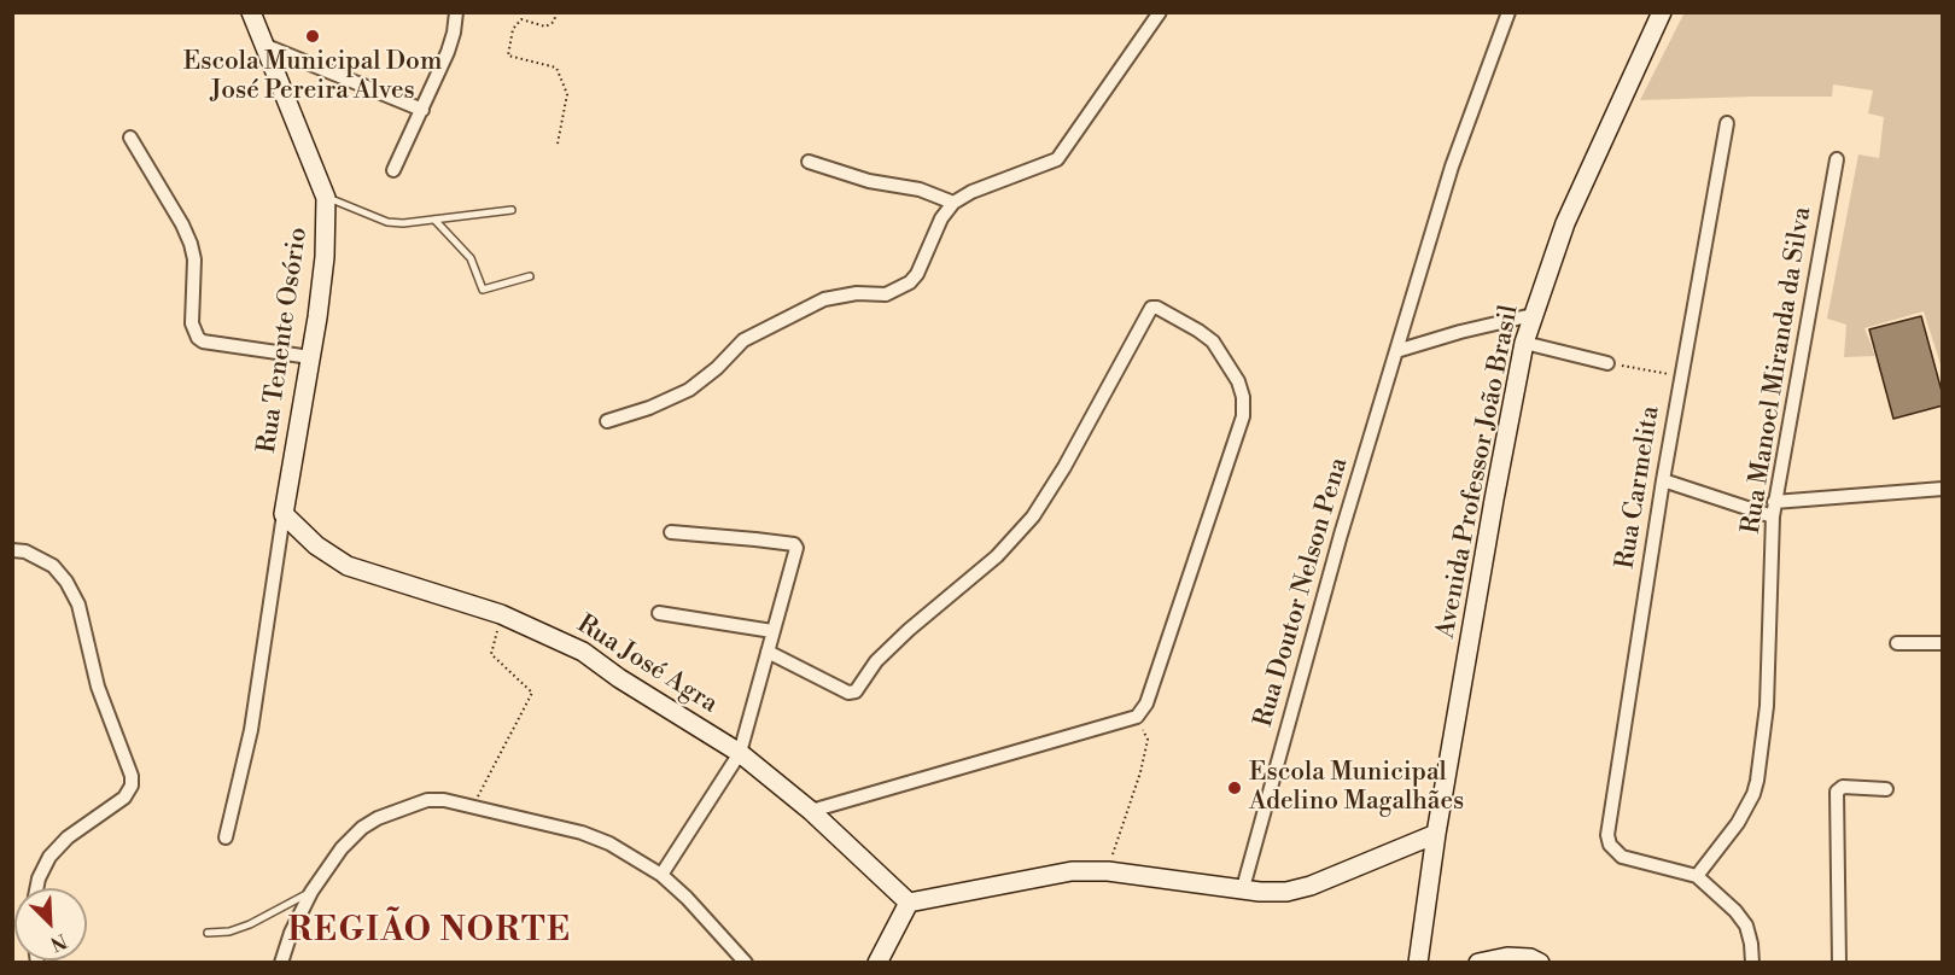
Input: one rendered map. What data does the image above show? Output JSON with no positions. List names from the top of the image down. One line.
{"streets":{"street":["Rua Tenente Osório","Rua Manoel Miranda da Silva","Avenida Professor João Brasil","Rua Carmelita","Rua Doutor Nelson Pena","Rua José Agra"]},"crossings":[["Rua Tenente Osório","Rua José Agra"],["Rua Manoel Miranda da Silva","Rua Carmelita"]],"districts":["REGIÃO NORTE"],"places":["Escola Municipal Dom José Pereira Alves","Escola Municipal Adelino Magalhães"],"north":"bottom right"}
